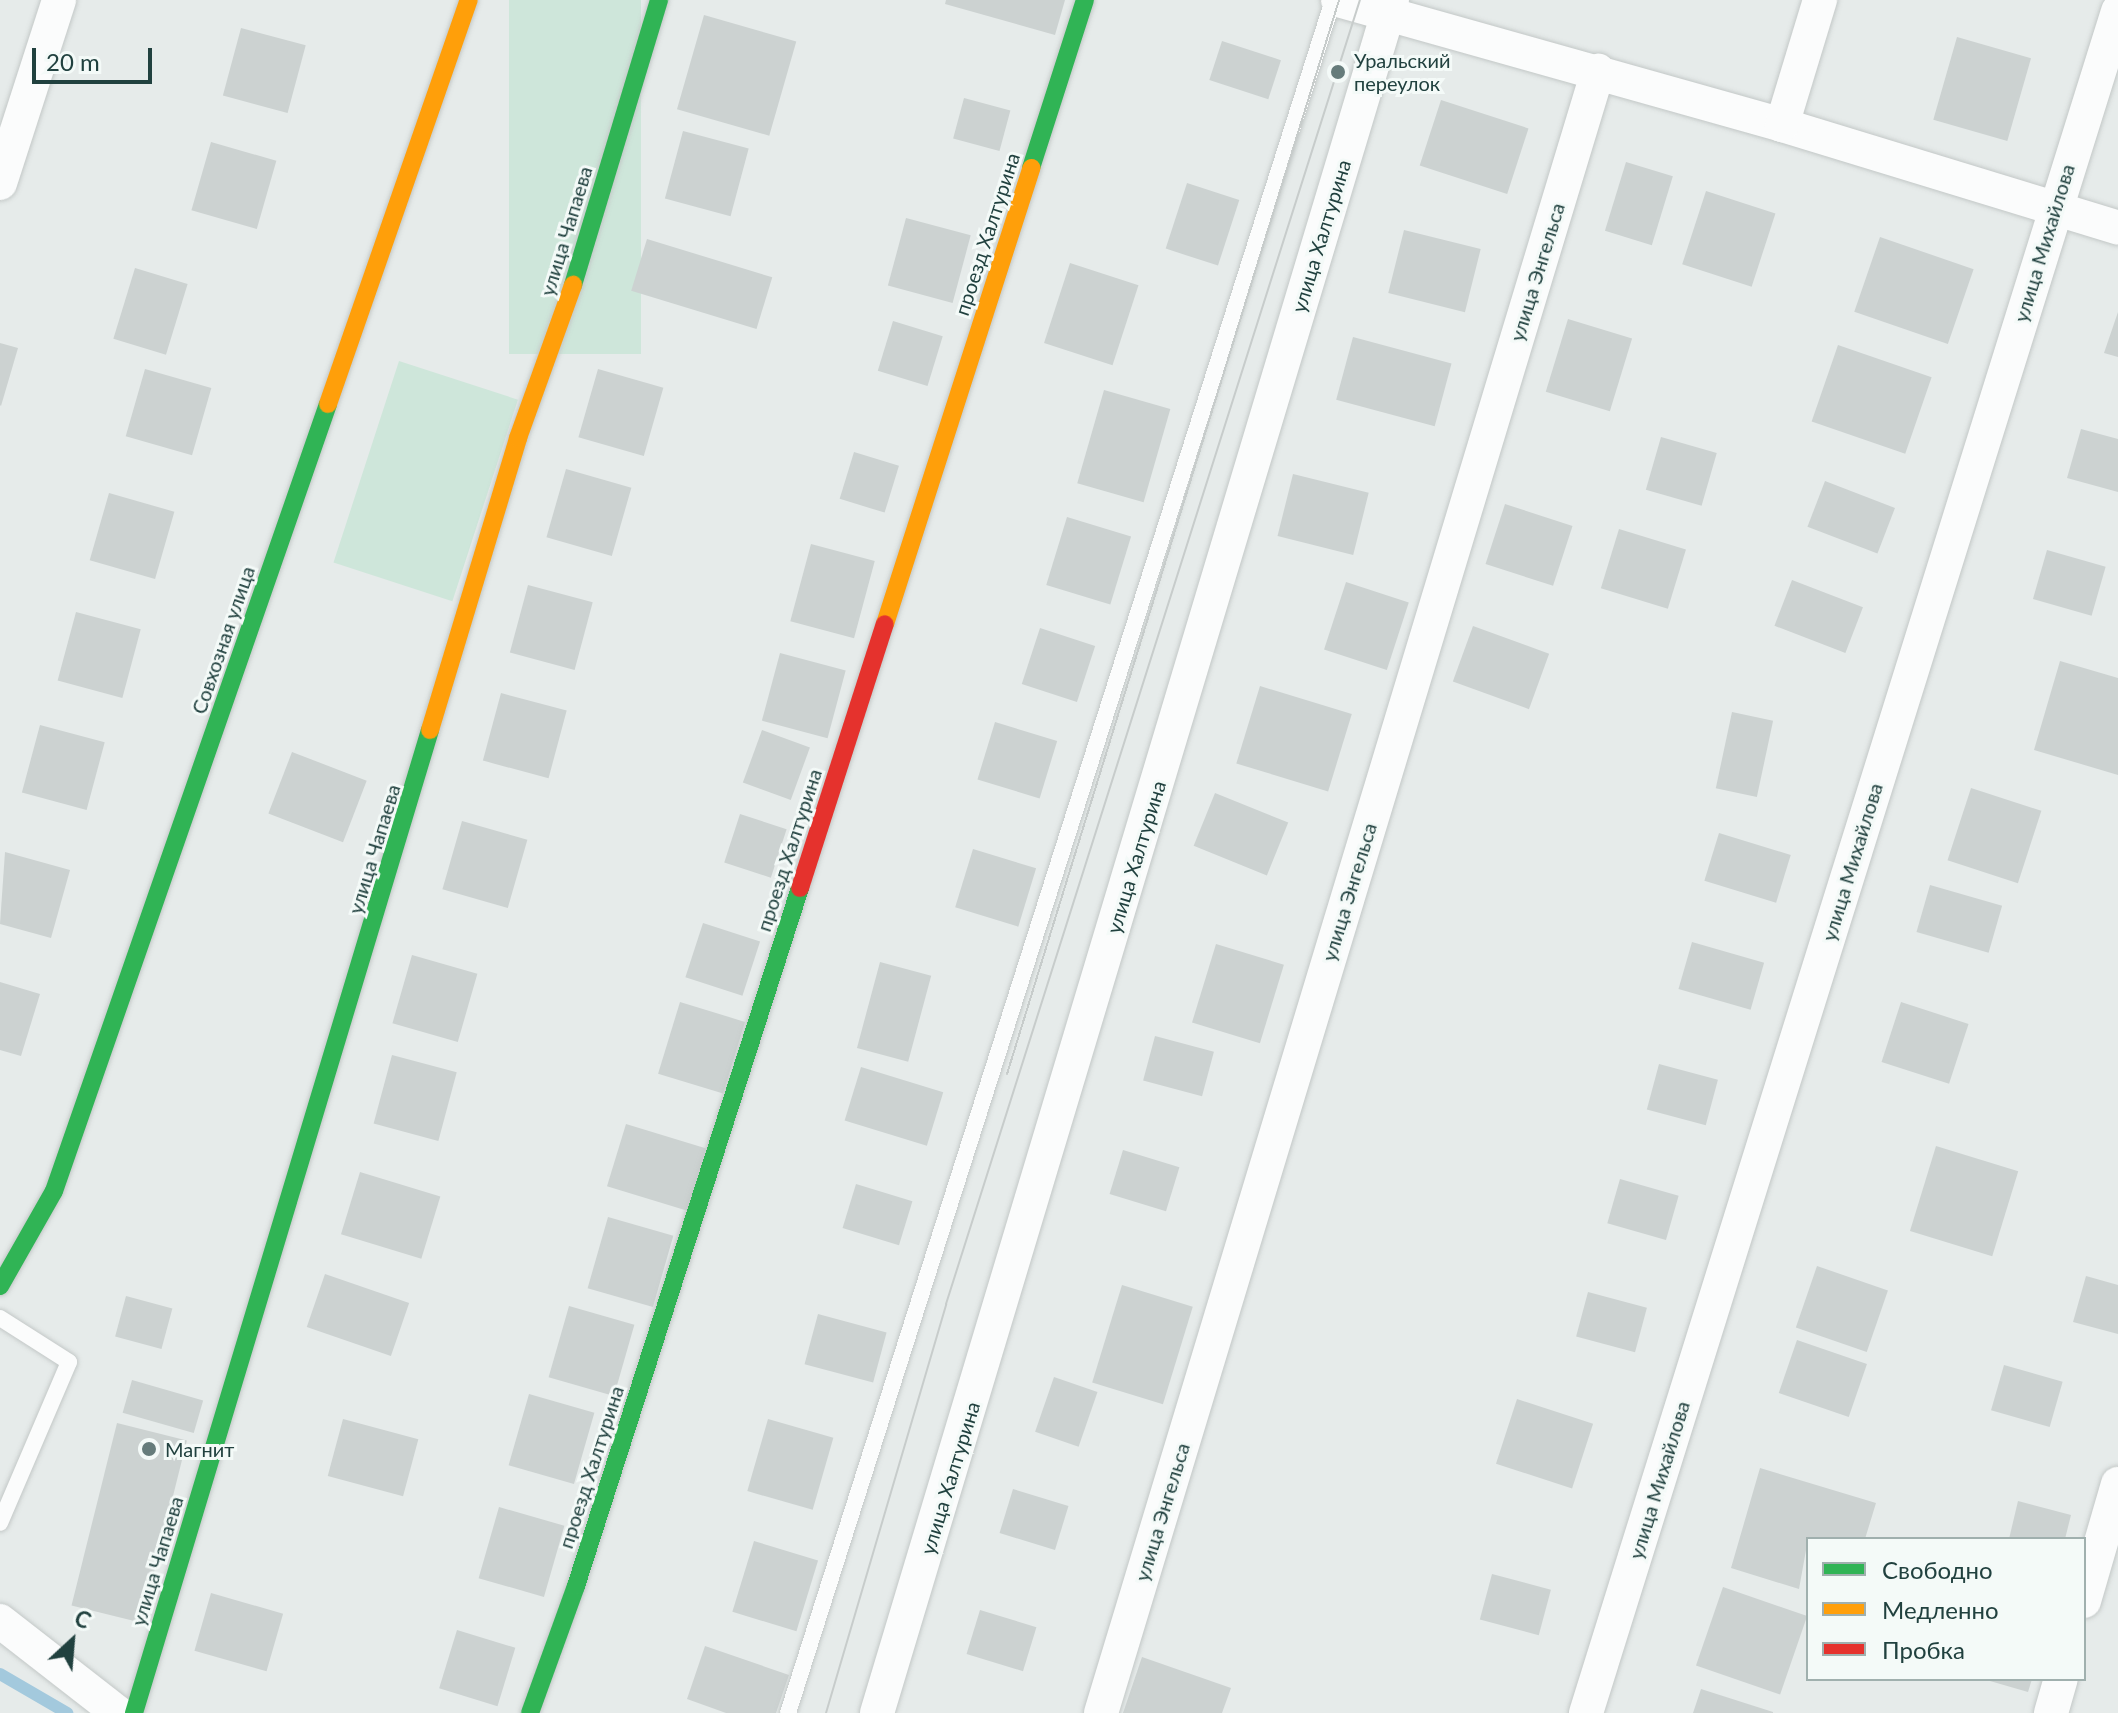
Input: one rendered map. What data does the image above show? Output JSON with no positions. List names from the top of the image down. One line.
{"streets":{"street":["улица Чапаева","проезд Халтурина","улица Халтурина","улица Михайлова","улица Энгельса","Совхозная улица"]},"places":["Уральский переулок","Магнит"],"legend":["Свободно","Медленно","Пробка"],"scale_bar":"20 m","north":"top right"}
